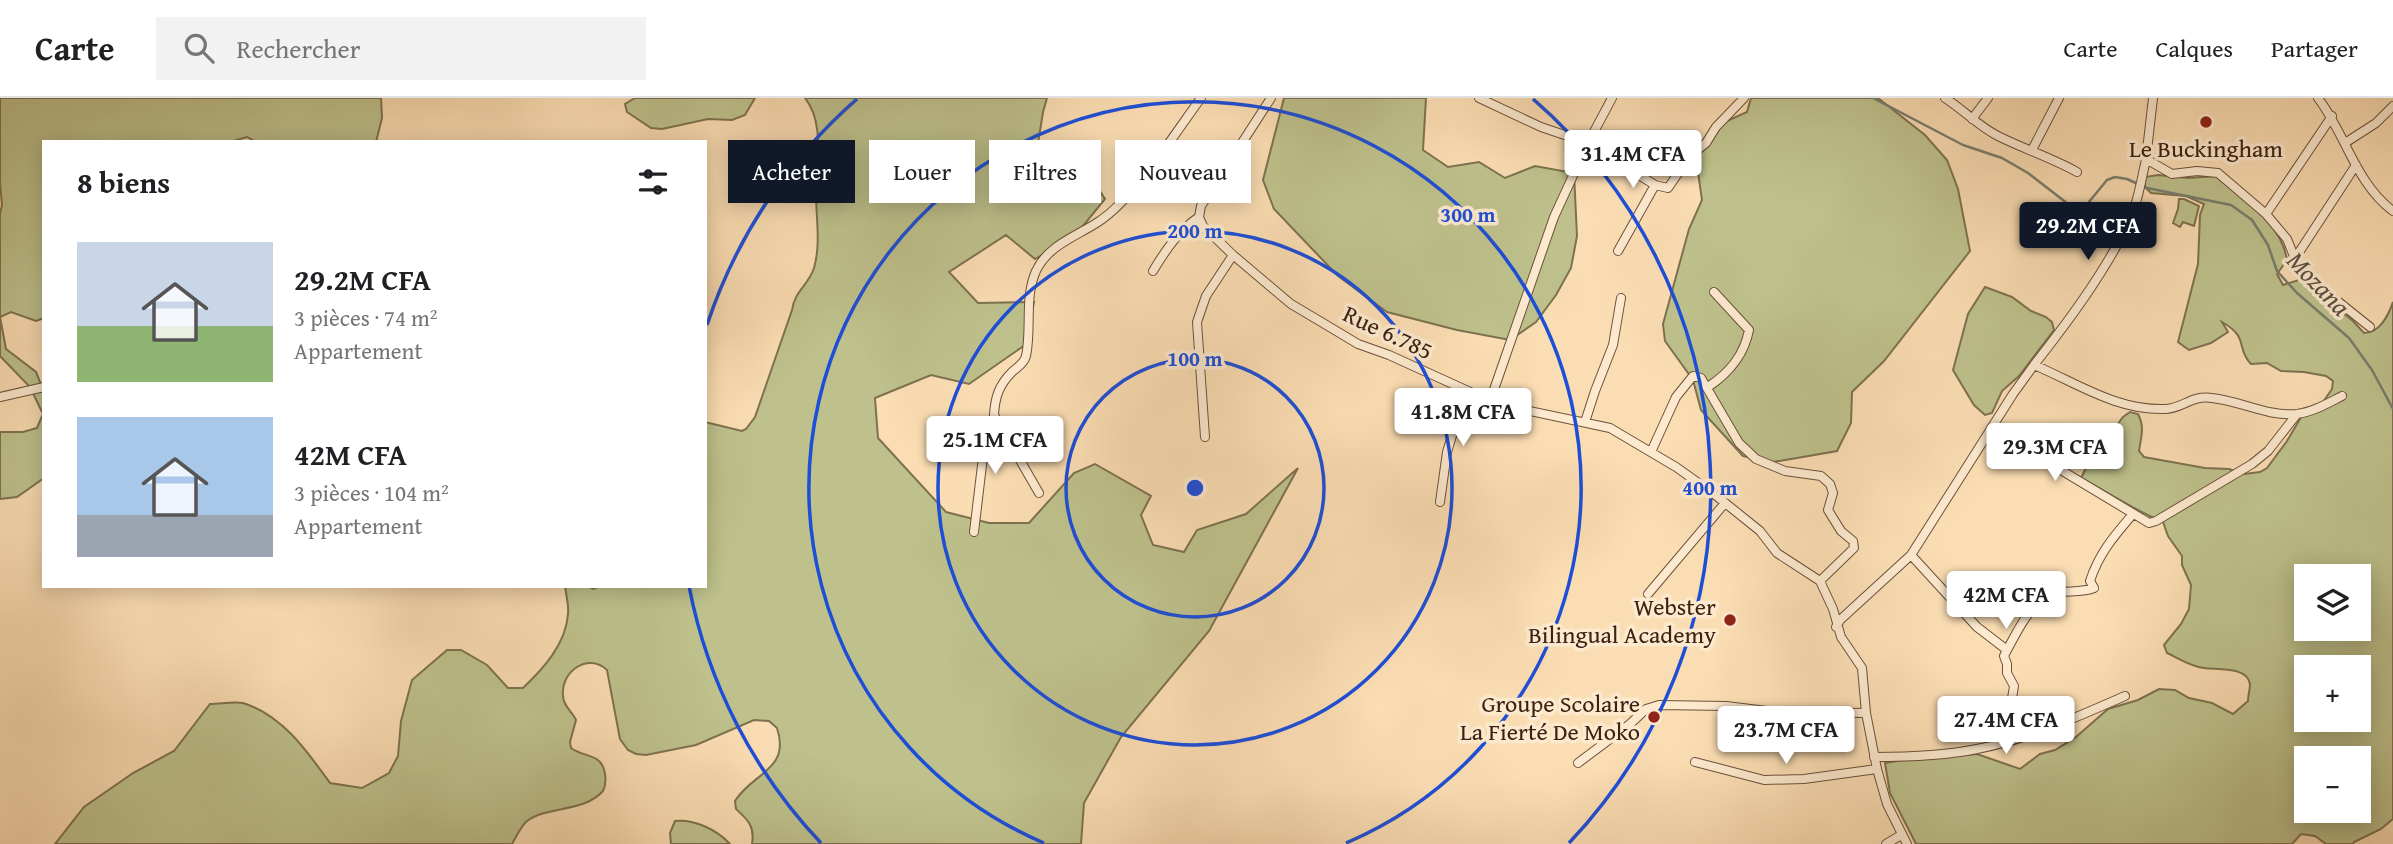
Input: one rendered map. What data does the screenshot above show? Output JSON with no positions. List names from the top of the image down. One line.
{"streets":{"street":["Rue 6.785"]},"water":["Mozana"],"places":["Le Buckingham","Webster Bilingual Academy","Groupe Scolaire La Fierté De Moko"],"page":{"header":"Carte","search":"Rechercher","nav":["Carte","Calques","Partager"],"price":["31.4M CFA","29.2M CFA","41.8M CFA","25.1M CFA","29.3M CFA","42M CFA","27.4M CFA","23.7M CFA"],"chip":["Acheter","Louer","Filtres","Nouveau"],"heading":"8 biens","list":[{"name":"29.2M CFA","note":"3 pièces · 74 m² · Appartement"},{"name":"42M CFA","note":"3 pièces · 104 m² · Appartement"}],"map_buttons":["+","−"]},"rings":["300 m","200 m","100 m","400 m"]}
